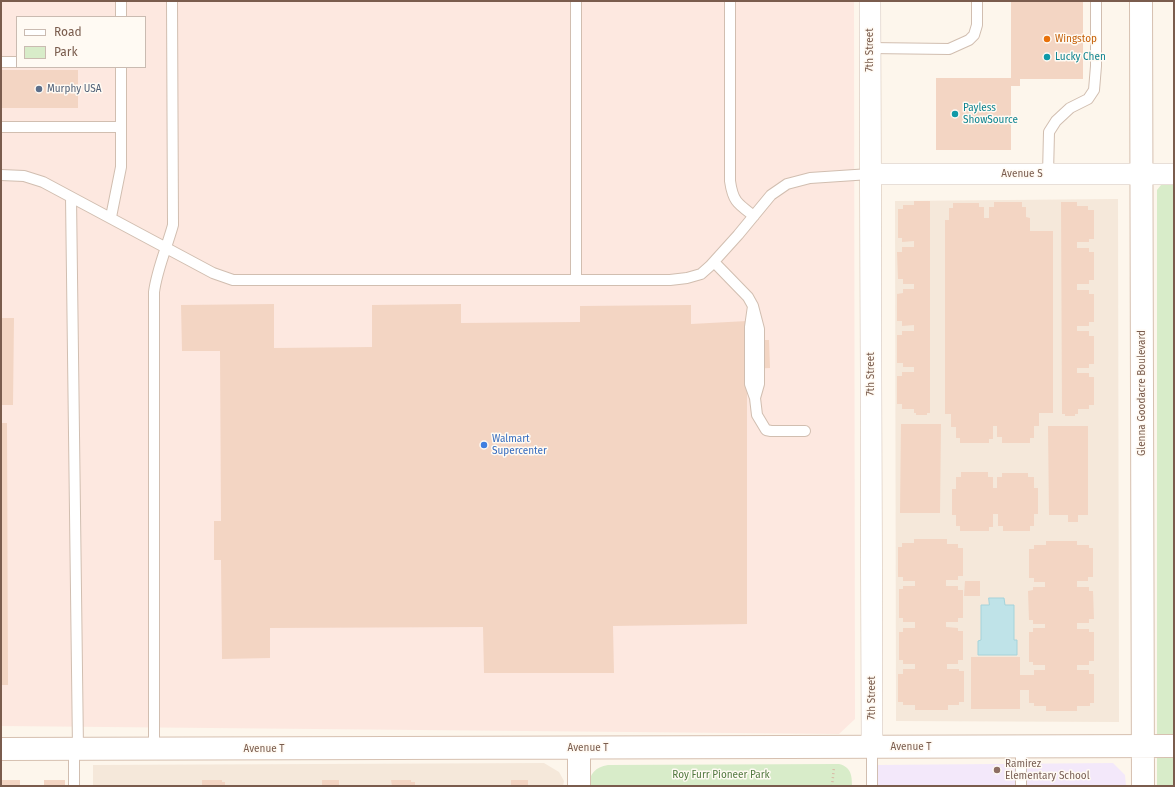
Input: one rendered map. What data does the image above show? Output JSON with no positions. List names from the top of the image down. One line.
{"streets":{"street":["7th Street","Avenue S","Glenna Goodacre Boulevard","Avenue T"]},"crossings":[["7th Street","Avenue S"],["7th Street","Avenue T"],["Avenue S","Glenna Goodacre Boulevard"],["Glenna Goodacre Boulevard","Avenue T"]],"parks":["Roy Furr Pioneer Park"],"places":["Wingstop","Lucky Chen","Murphy USA","Payless ShowSource","Walmart Supercenter","Ramirez Elementary School"],"legend":["Road","Park"]}
